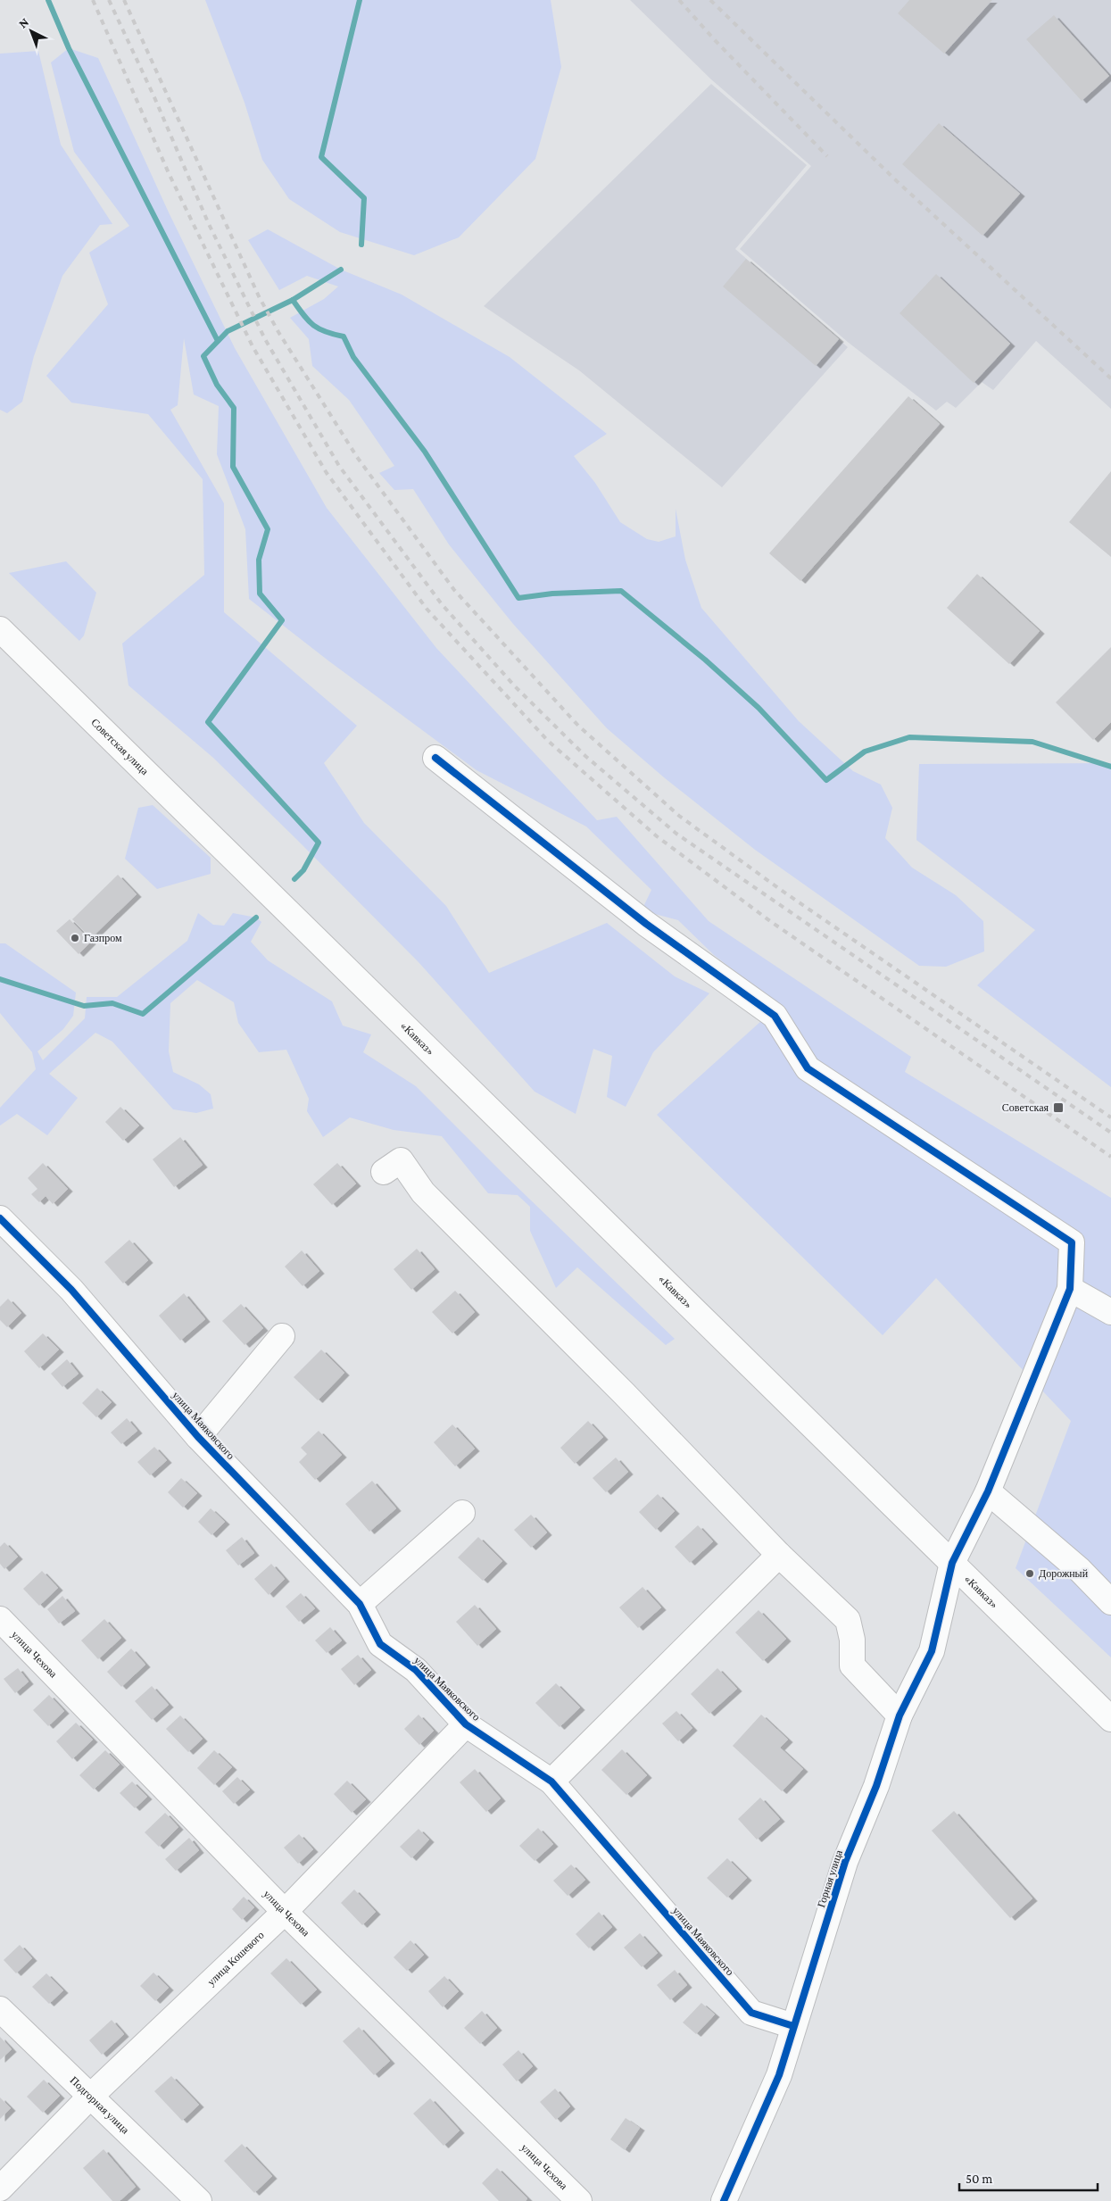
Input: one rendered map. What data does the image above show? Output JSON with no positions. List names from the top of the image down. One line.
{"streets":{"main road":["Советская улица","«Кавказ»","улица Маяковского","улица Чехова","Горная улица","улица Кошевого","Подгорная улица"]},"crossings":[["Советская улица","«Кавказ»"],["«Кавказ»","Горная улица"],["улица Маяковского","Горная улица"],["улица Маяковского","улица Кошевого"],["улица Чехова","улица Кошевого"],["улица Кошевого","Подгорная улица"]],"places":{"other":["Газпром","Дорожный"],"transit":["Советская"]},"scale_bar":"50 m","north":"top left"}
